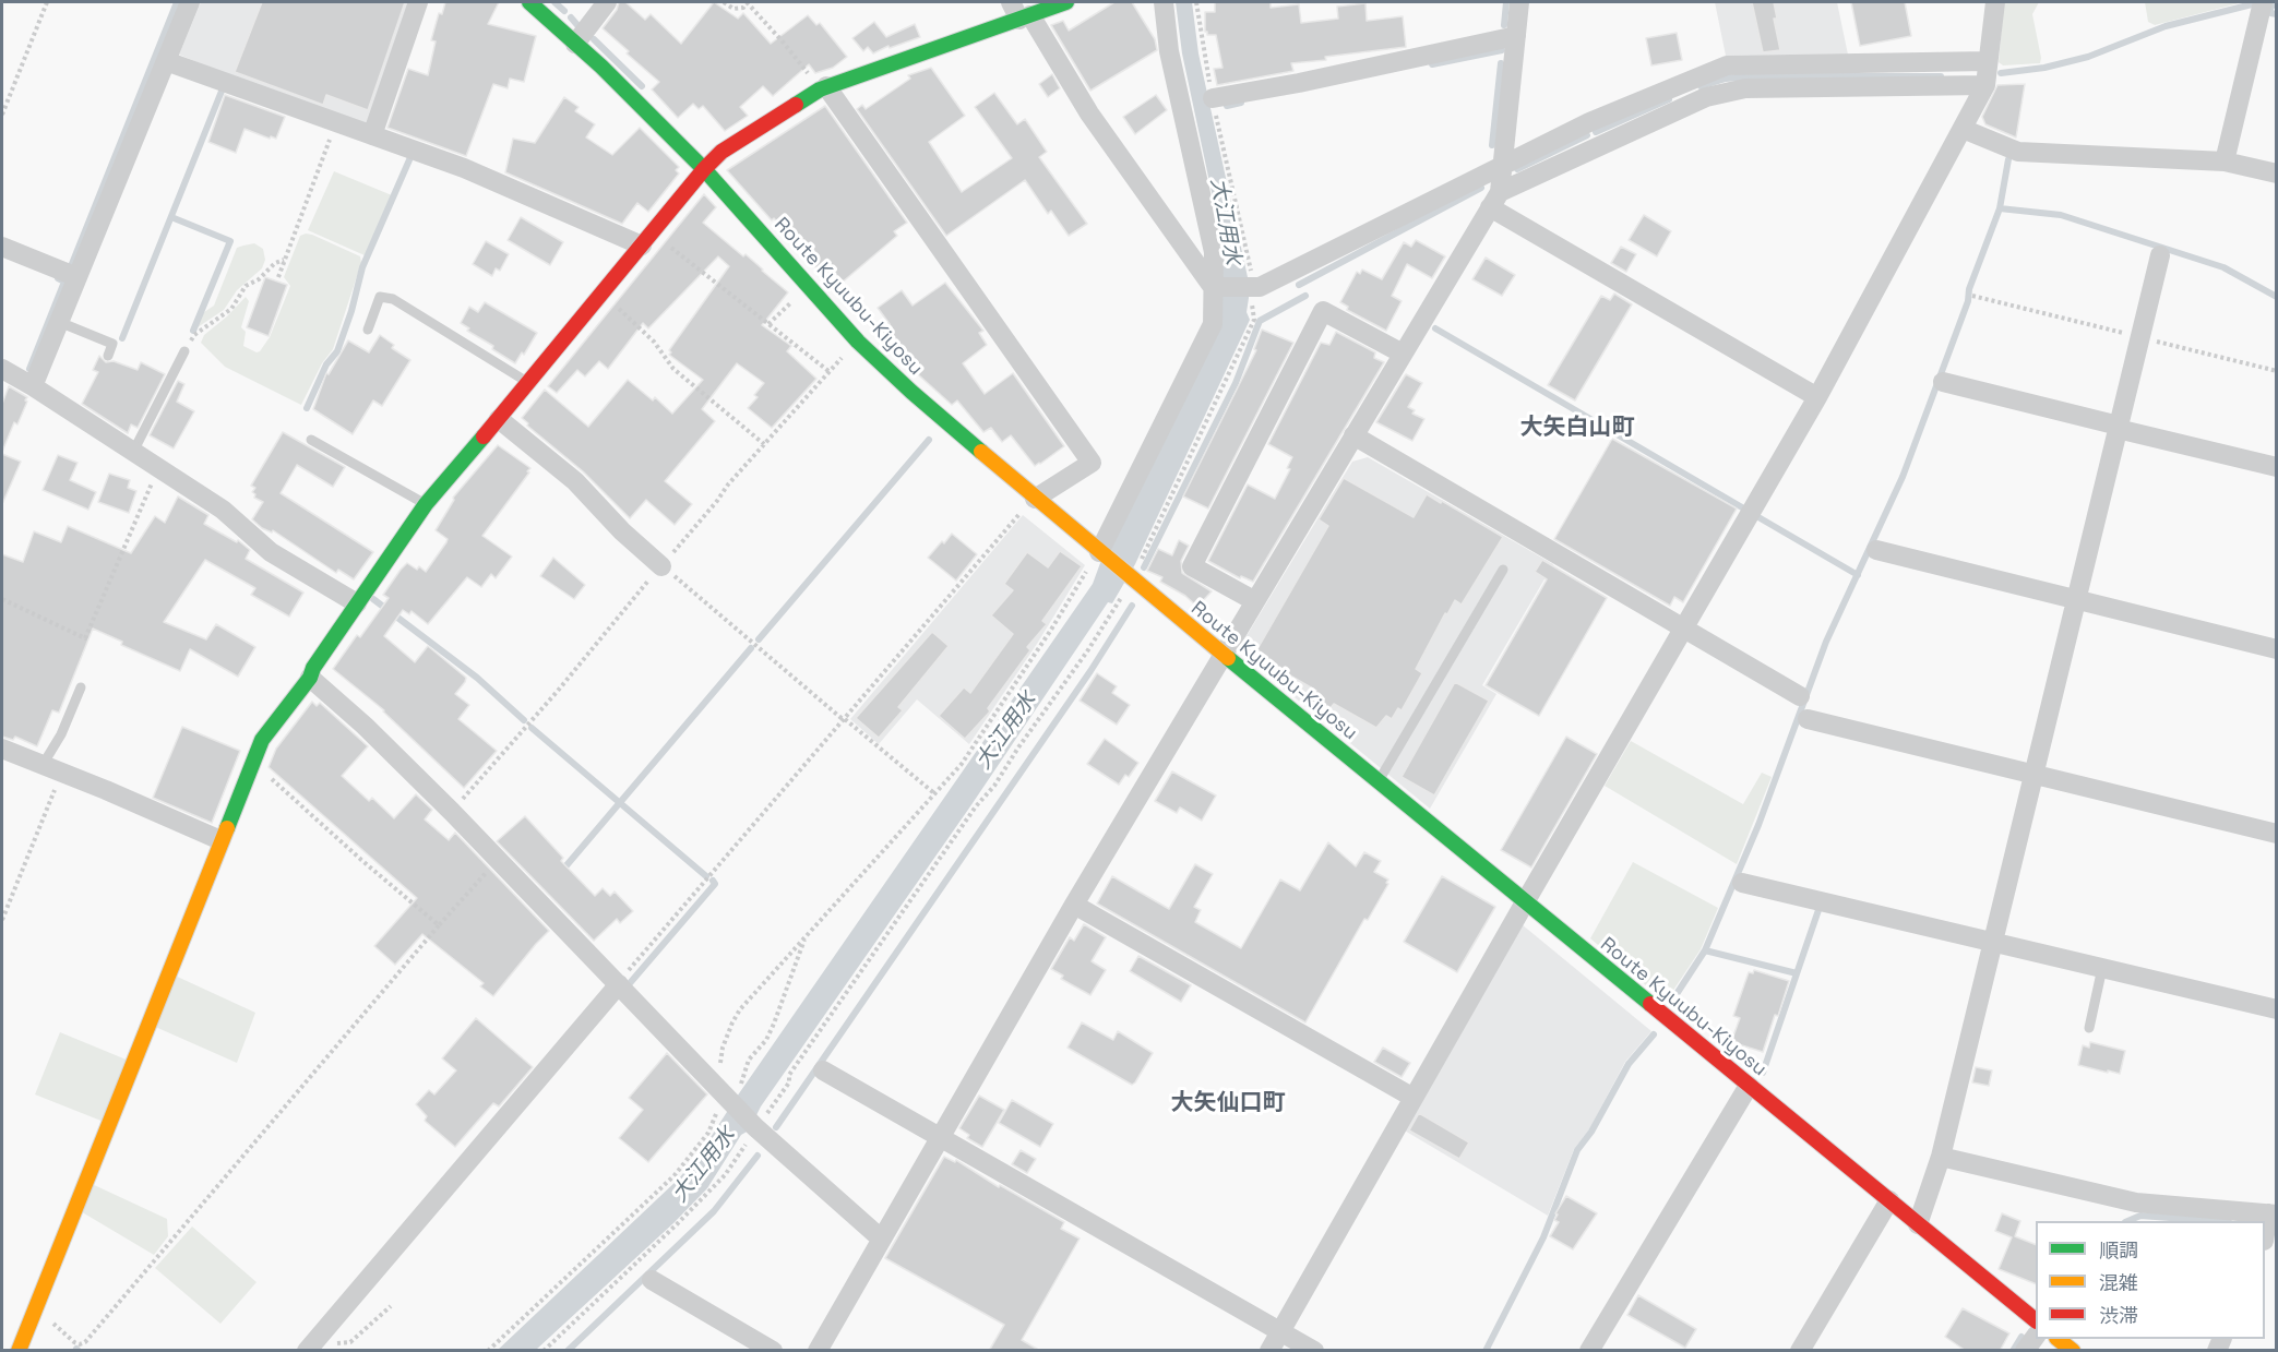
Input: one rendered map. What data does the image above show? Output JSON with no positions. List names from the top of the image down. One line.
{"streets":{"main road":["Route Kyuubu-Kiyosu"]},"districts":["大矢白山町","大矢仙口町"],"water":["大江用水"],"legend":["順調","混雑","渋滞"]}
